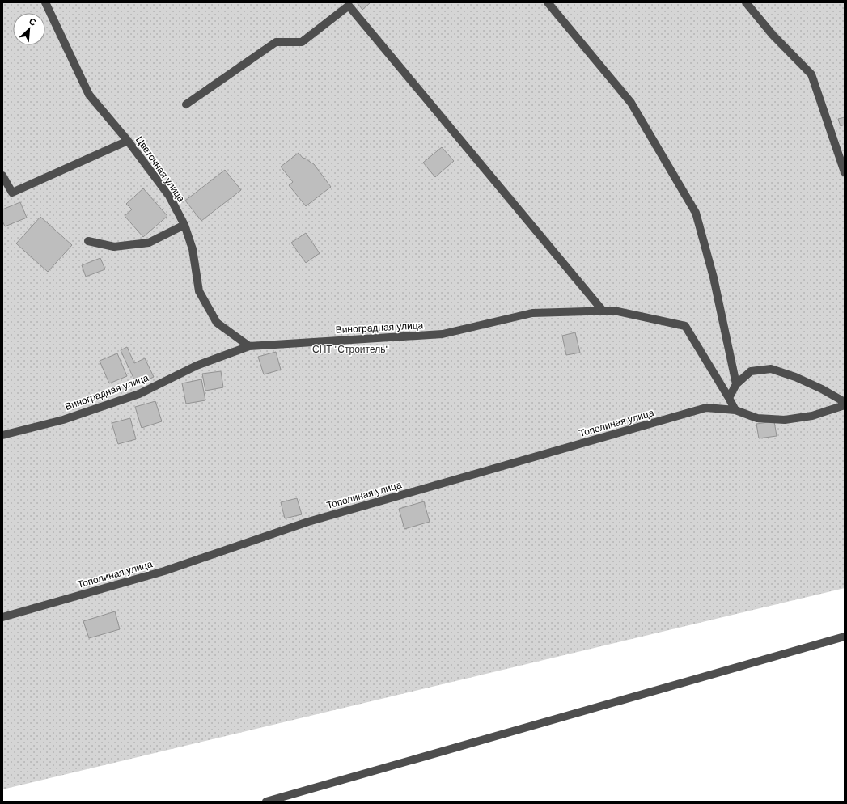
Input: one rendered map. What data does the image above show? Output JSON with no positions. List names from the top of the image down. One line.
{"streets":{"street":["Цветочная улица","Виноградная улица","Тополиная улица"]},"crossings":[["Цветочная улица","Виноградная улица"],["Виноградная улица","Тополиная улица"]],"parks":["СНТ \"Строитель\""],"north":"top right"}
